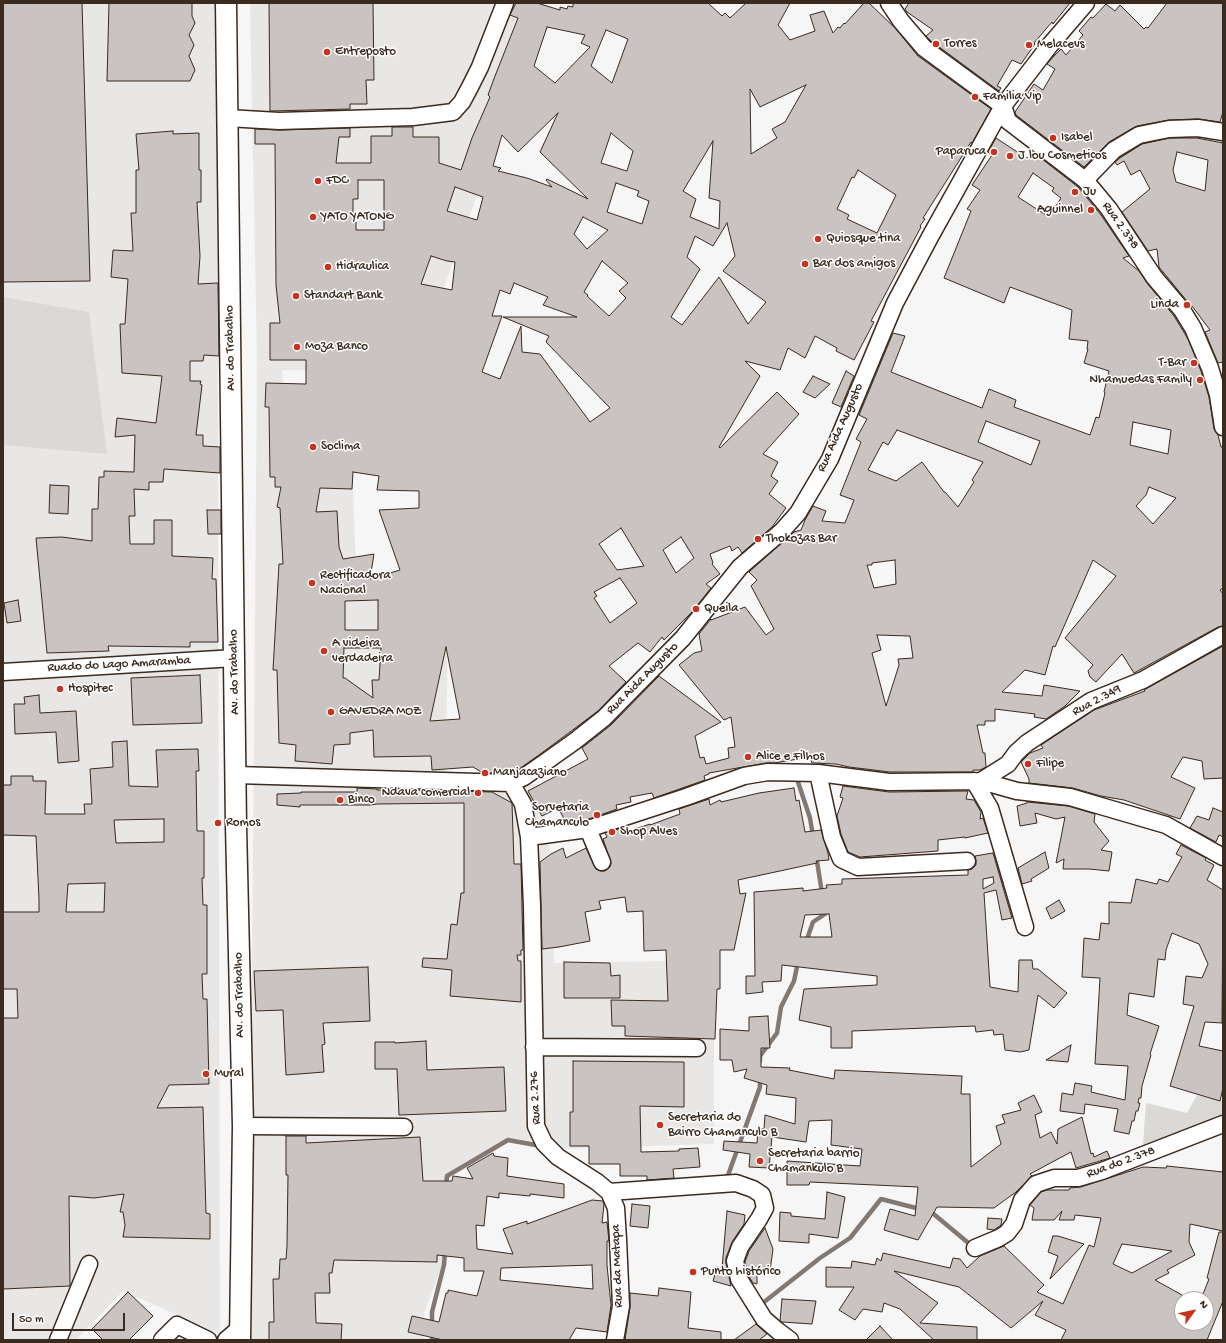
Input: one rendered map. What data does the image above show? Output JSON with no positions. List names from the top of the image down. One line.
{"streets":{"main road":["Av. do Trabalho"],"street":["Rua 2.378","Rua Aida Augusto","Ruado do Lago Amaramba","Rua 2.349","Rua 2.276","Rua do 2.378","Rua da Matapa"]},"crossings":[["Rua 2.378","Rua Aida Augusto"],["Av. do Trabalho","Ruado do Lago Amaramba"],["Rua Aida Augusto","Rua 2.276"],["Rua 2.276","Rua da Matapa"]],"places":["Torres","Melacevs","Entreposto","Familia Vip","Isabel","Paparuca","J.lou Cosmeticos","FDC","Ju","Aguinnel","YATO YATONG","Quiosque tina","Bar dos amigos","Hidraulica","Standart Bank","Linda","Moza Banco","T-Bar","Nhamuedas Family","Soclima","Thokozas Bar","Rectificadora Nacional","Queila","A videira verdadeira","Hospitec","GAVEDRA MOZ","Alice e Filhos","Filipe","Manjacaziano","Ndava comercial","Binco","Sorvetaria Chamanculo","Romos","Shop Alves","Mural","Secretaria do Bairro Chamanculo B","Secretaria barrio Chamankulo B","Punto histórico"],"scale_bar":"50 m","north":"top right"}
